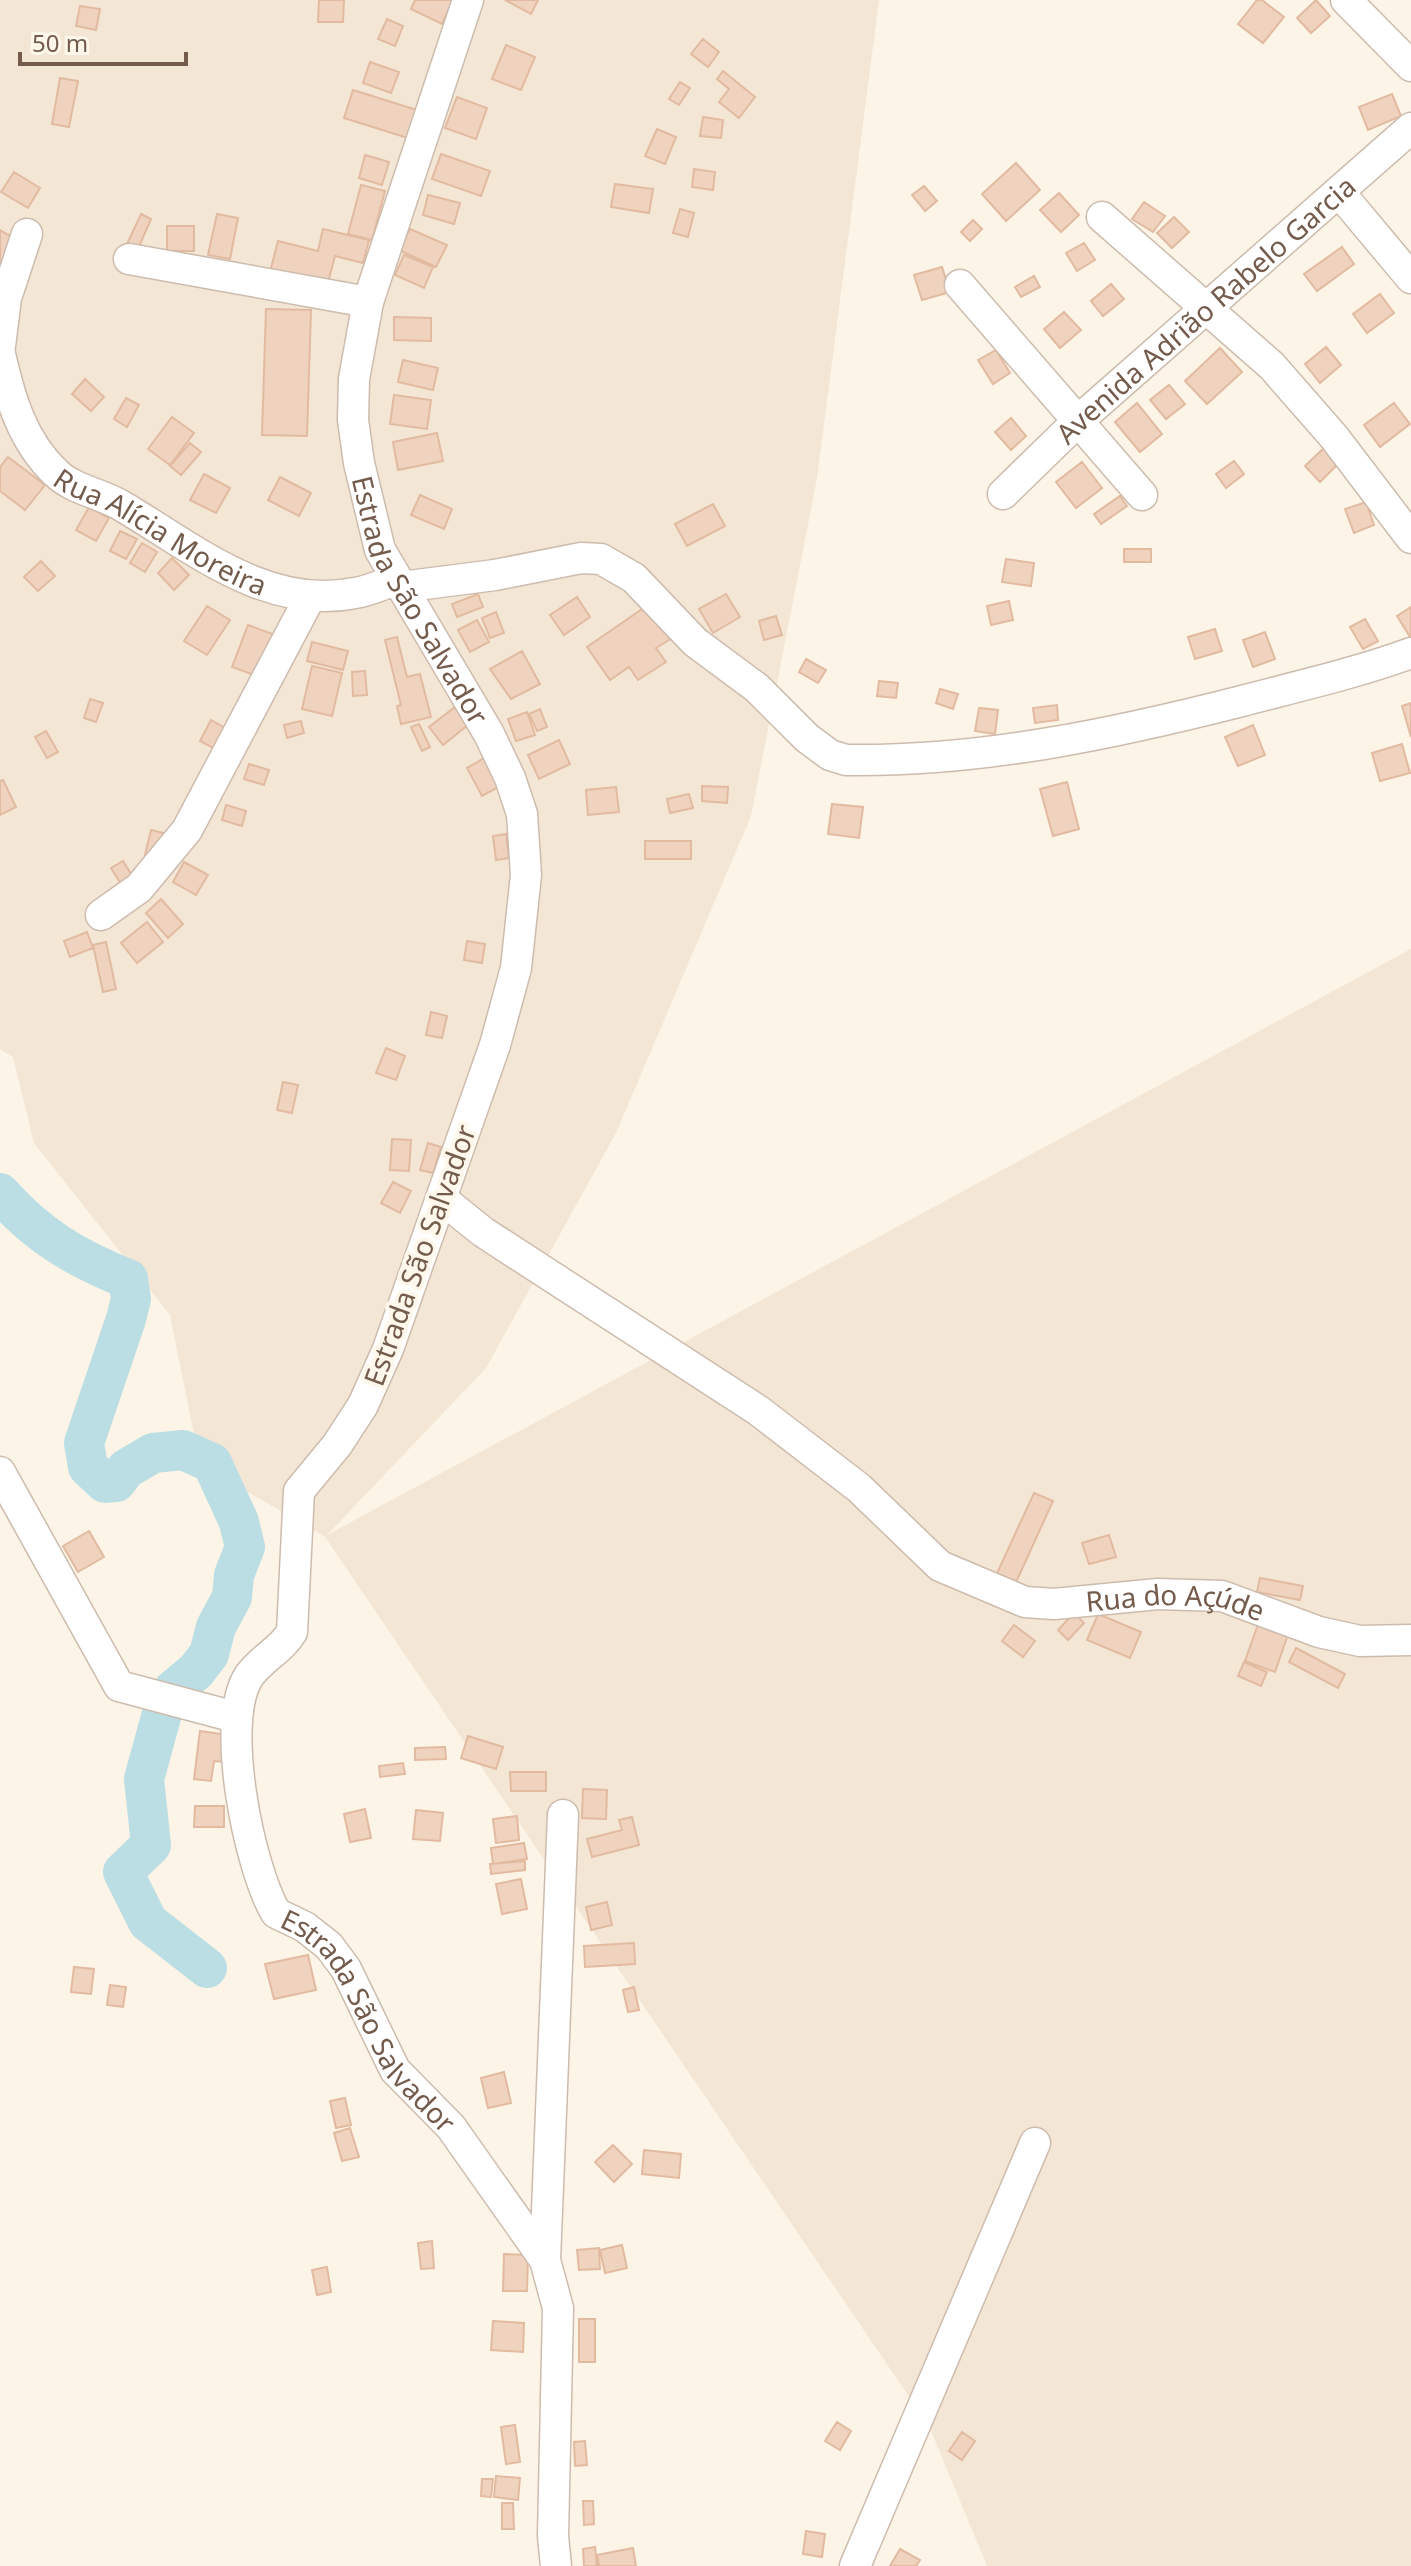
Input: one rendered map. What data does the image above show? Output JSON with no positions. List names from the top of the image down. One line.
{"streets":{"street":["Avenida Adrião Rabelo Garcia","Rua Alícia Moreira","Estrada São Salvador","Rua do Açúde"]},"crossings":[["Rua Alícia Moreira","Estrada São Salvador"],["Estrada São Salvador","Rua do Açúde"]],"scale_bar":"50 m"}
